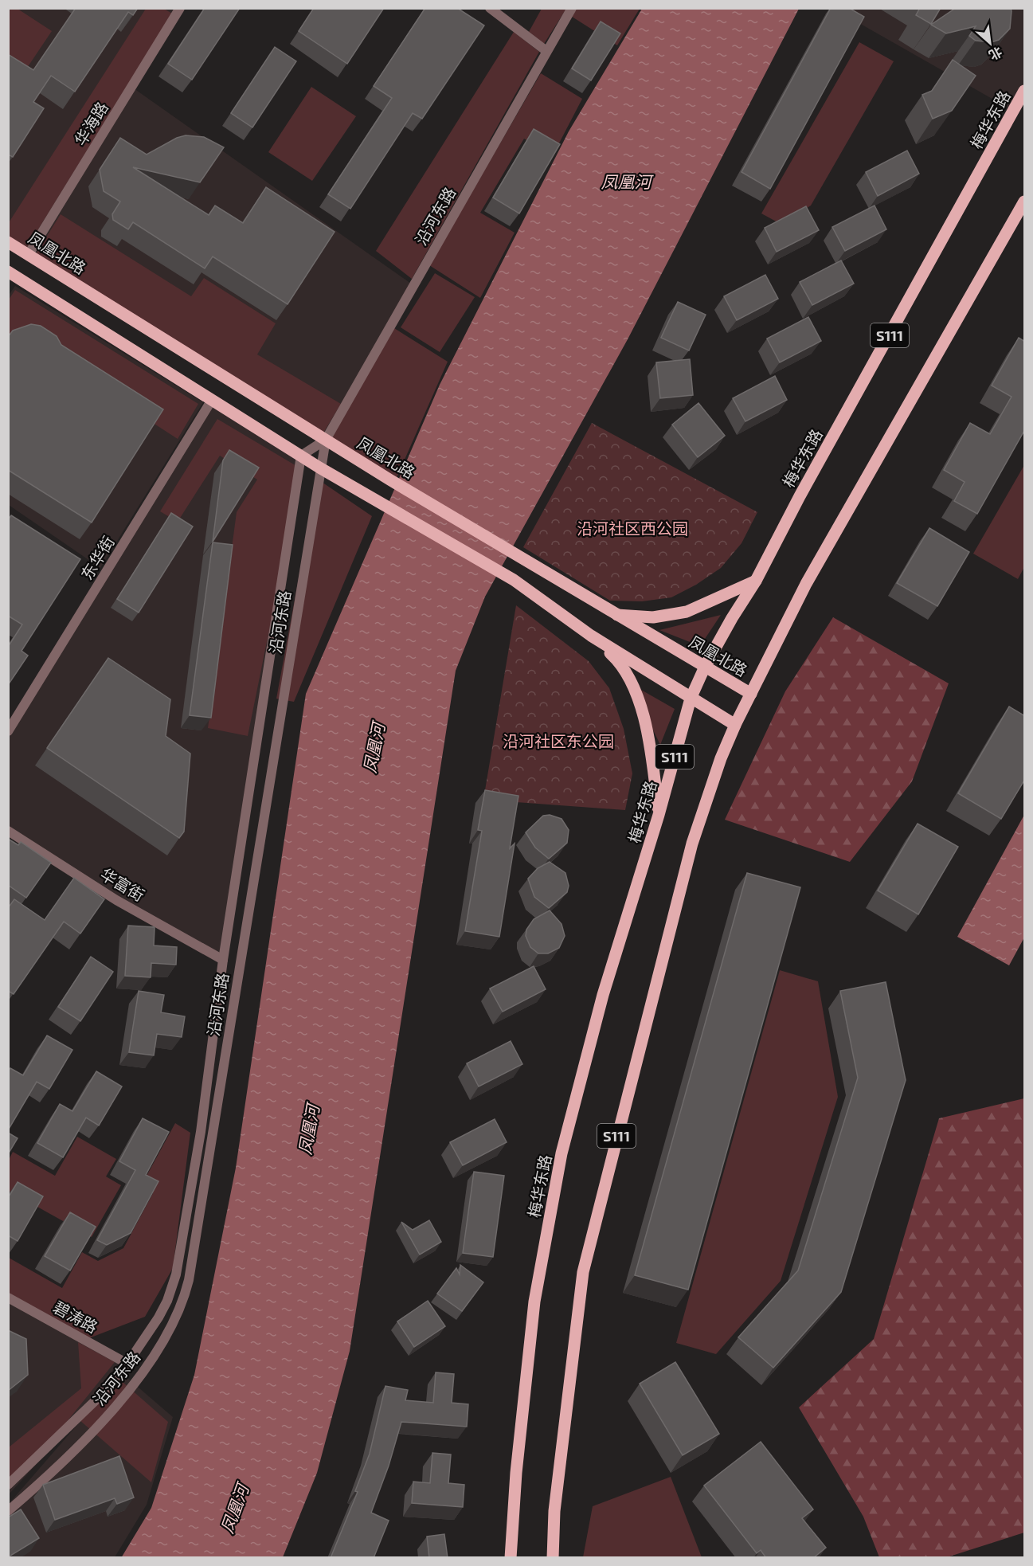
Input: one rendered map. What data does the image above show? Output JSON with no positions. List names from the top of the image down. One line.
{"streets":{"main road":["梅华东路","凤凰北路","S111"],"street":["华海路","沿河东路","东华街","华富街","碧涛路"]},"crossings":[["梅华东路","凤凰北路"],["华海路","凤凰北路"],["沿河东路","凤凰北路"],["沿河东路","华富街"],["沿河东路","碧涛路"],["凤凰北路","S111"]],"water":["凤凰河"],"parks":["沿河社区西公园","沿河社区东公园"],"north":"bottom right"}
